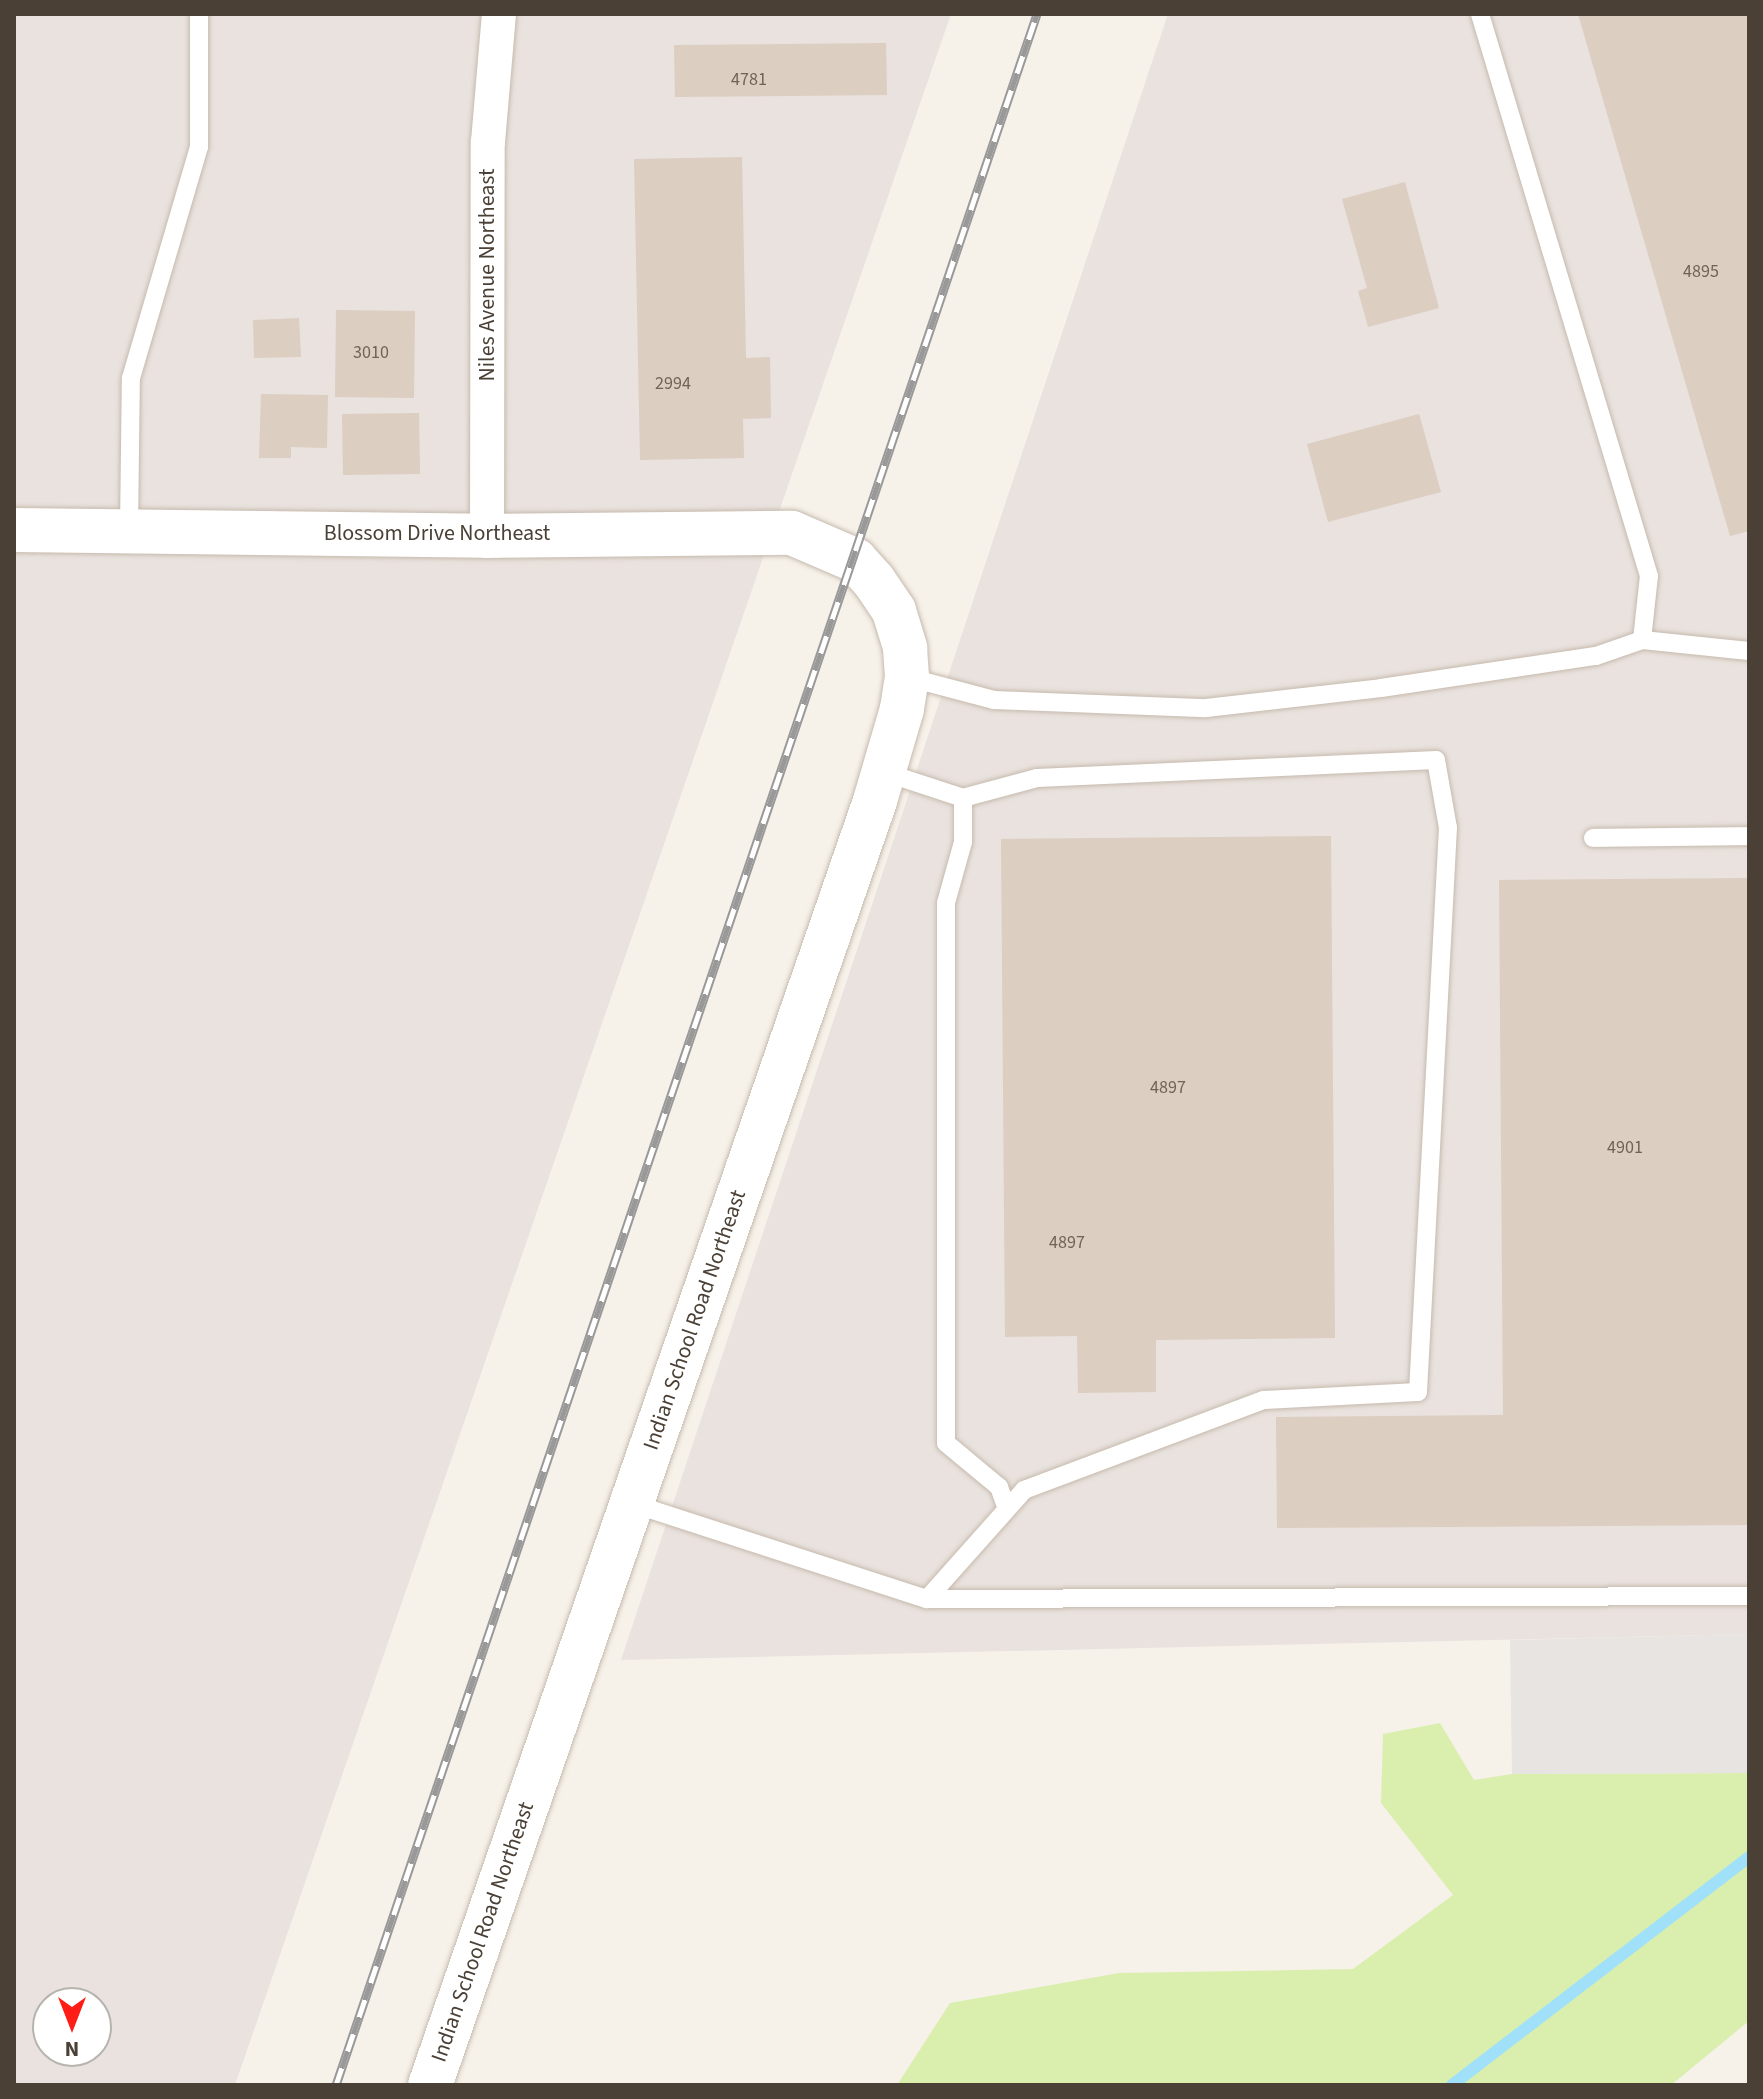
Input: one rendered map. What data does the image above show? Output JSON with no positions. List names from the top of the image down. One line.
{"streets":{"street":["Niles Avenue Northeast","Blossom Drive Northeast","Indian School Road Northeast"]},"crossings":[["Niles Avenue Northeast","Blossom Drive Northeast"],["Blossom Drive Northeast","Indian School Road Northeast"]],"house_numbers":["4781","4895","3010","2994","4897","4901","4897"],"north":"bottom"}
